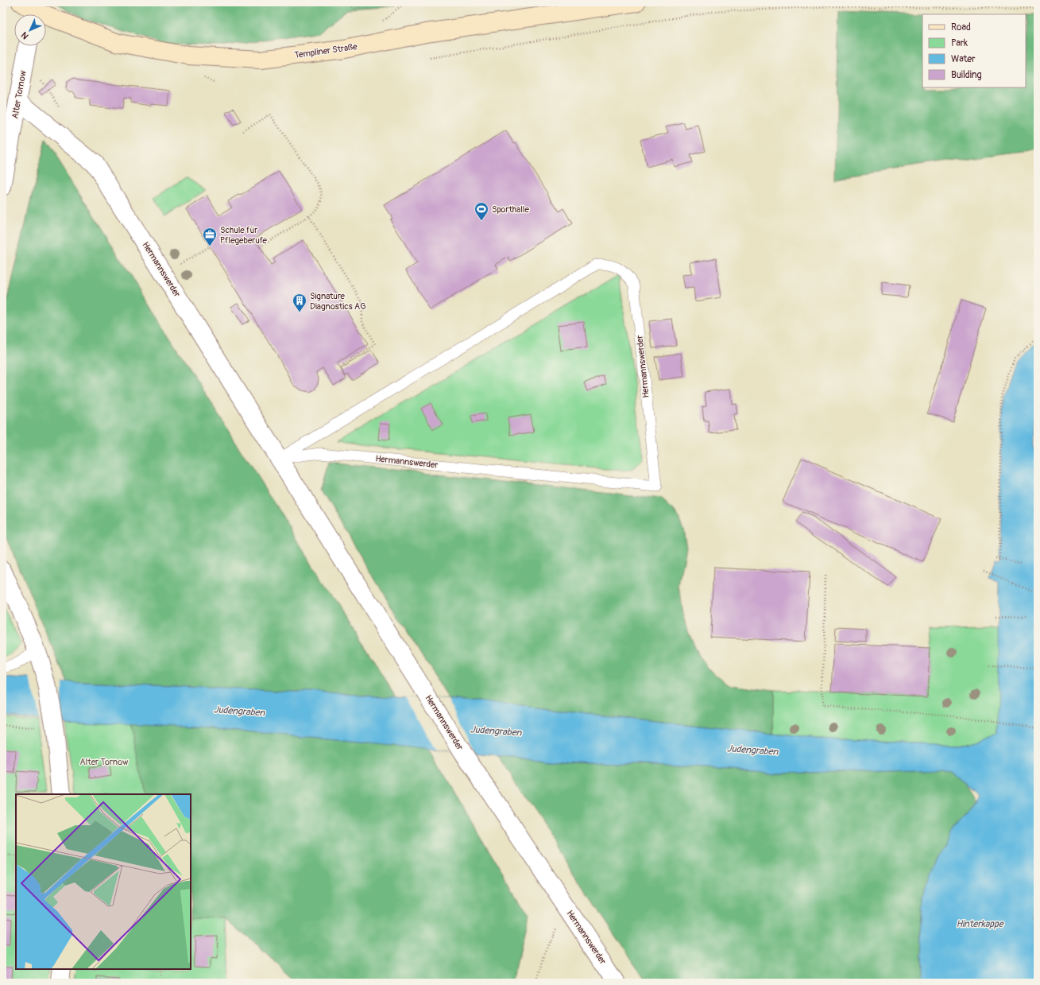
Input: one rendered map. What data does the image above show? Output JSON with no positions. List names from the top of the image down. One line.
{"streets":{"street":["Templiner Straße","Alter Tornow","Hermannswerder"]},"crossings":[["Alter Tornow","Hermannswerder"]],"water":["Judengraben","Hinterkappe"],"parks":["Alter Tornow"],"places":{"sports":["Sporthalle"],"office":["Schule für Pflegeberufe"],"building":["Signature Diagnostics AG"]},"legend":["Road","Park","Water","Building"],"north":"bottom left"}
